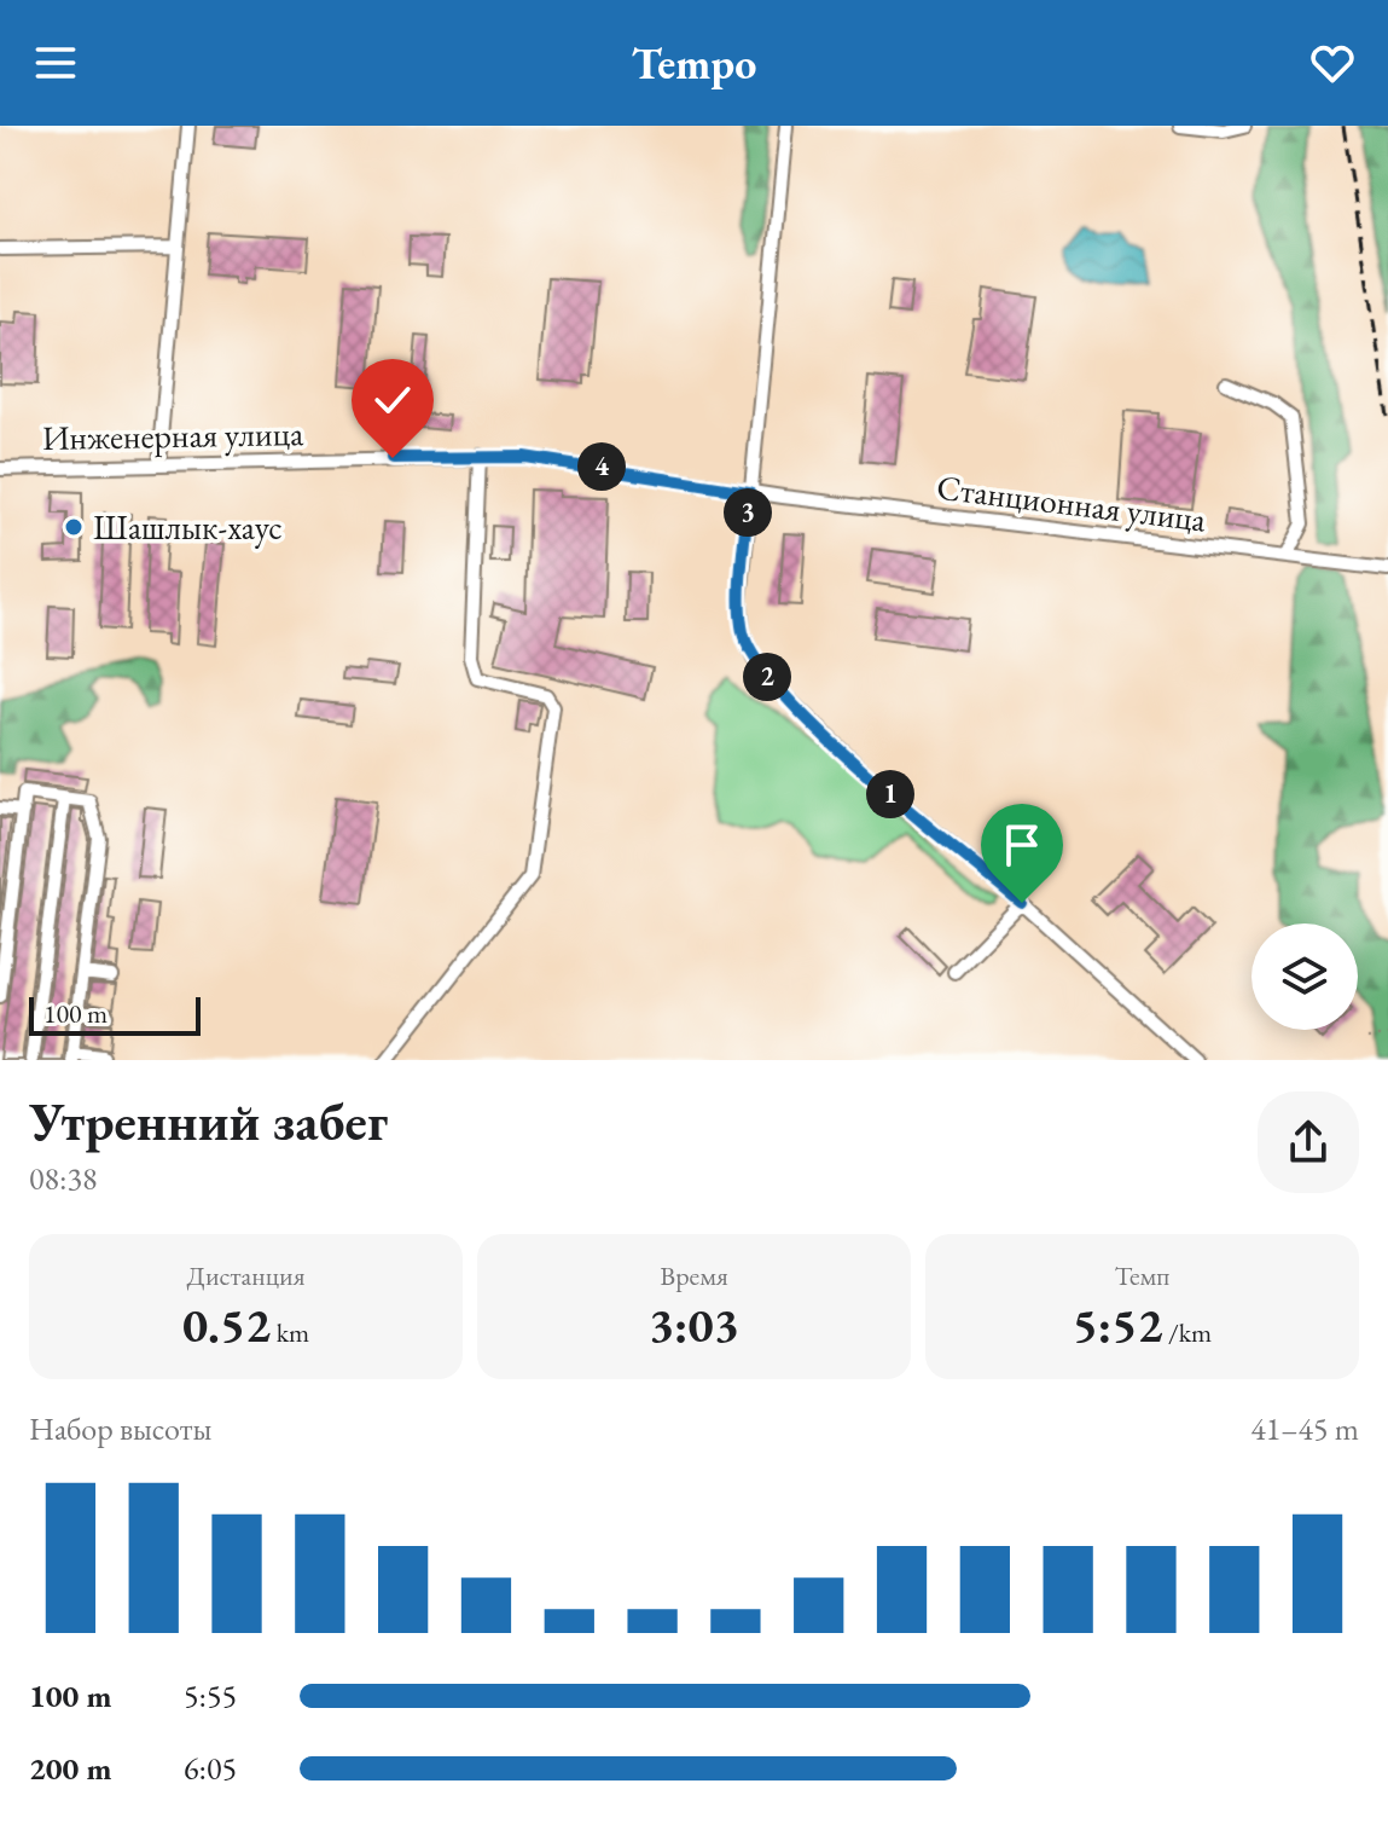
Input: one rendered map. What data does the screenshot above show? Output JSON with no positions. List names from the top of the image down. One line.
{"streets":{"street":["Инженерная улица","Станционная улица"]},"crossings":[["Инженерная улица","Станционная улица"]],"places":["Шашлык-хаус"],"scale_bar":"100 m","page":{"header":"Tempo","pins":["4","3","2","1"],"scale":"100 m","heading":["Утренний забег","08:38"],"stats":[["Дистанция","0.52 km"],["Время","3:03"],["Темп","5:52 /km"]],"chart":["Набор высоты","41–45 m"],"list":[{"name":"100 m","note":"5:55"},{"name":"200 m","note":"6:05"}]}}
